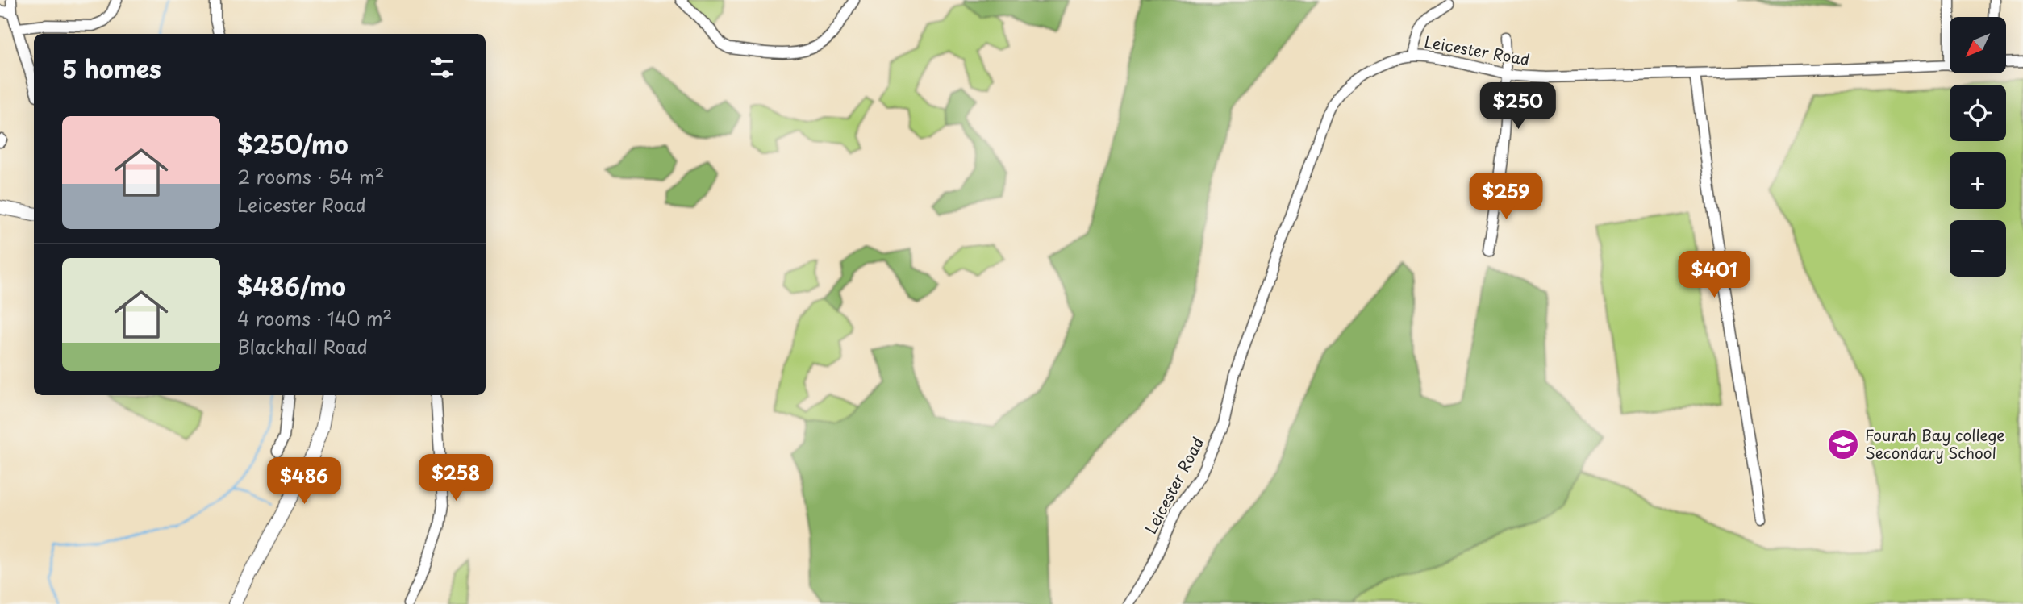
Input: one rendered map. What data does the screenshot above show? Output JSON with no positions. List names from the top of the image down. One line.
{"streets":{"street":["Leicester Road"]},"places":{"school or university":["Fourah Bay college Secondary School"]},"north":"bottom left","page":{"map_buttons":["+","−"],"heading":"5 homes","price":["$250","$259","$401","$258","$486"],"list":[{"name":"$250/mo","note":"2 rooms · 54 m² · Leicester Road"},{"name":"$486/mo","note":"4 rooms · 140 m² · Blackhall Road"}]}}
